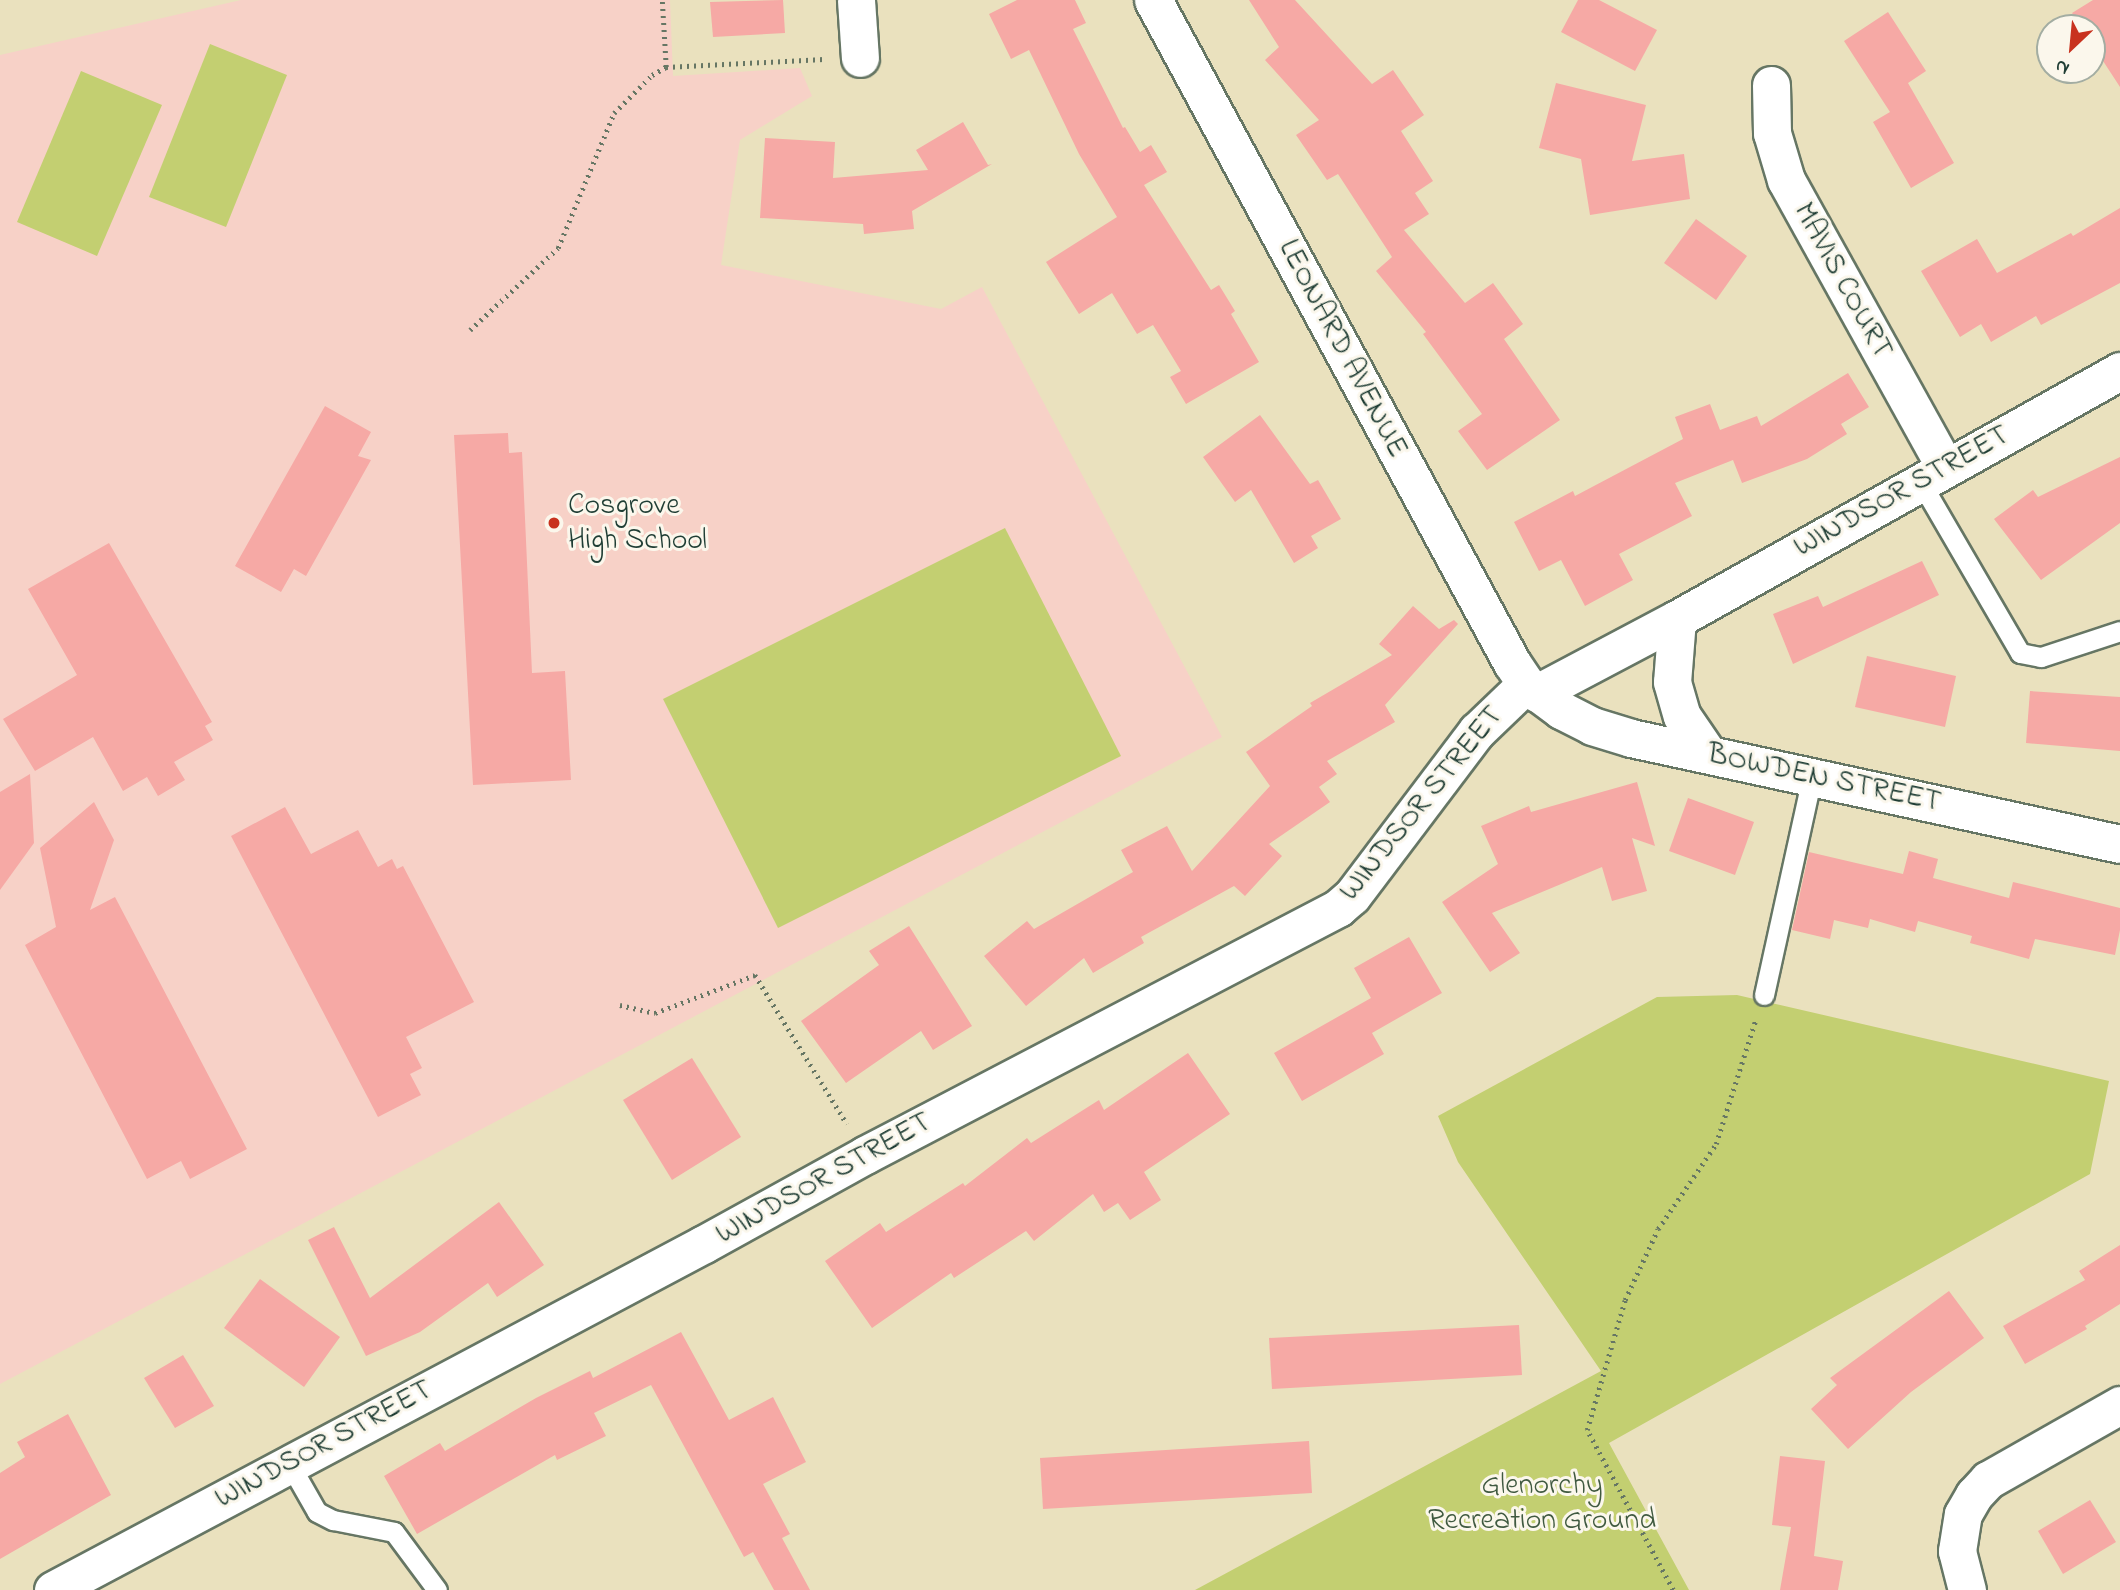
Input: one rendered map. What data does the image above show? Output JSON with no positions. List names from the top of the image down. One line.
{"streets":{"street":["MAVIS COURT","LEONARD AVENUE","WINDSOR STREET","BOWDEN STREET"]},"crossings":[["MAVIS COURT","WINDSOR STREET"],["LEONARD AVENUE","WINDSOR STREET"],["LEONARD AVENUE","BOWDEN STREET"],["WINDSOR STREET","BOWDEN STREET"]],"parks":["Glenorchy Recreation Ground"],"places":["Cosgrove High School"],"north":"bottom left"}
